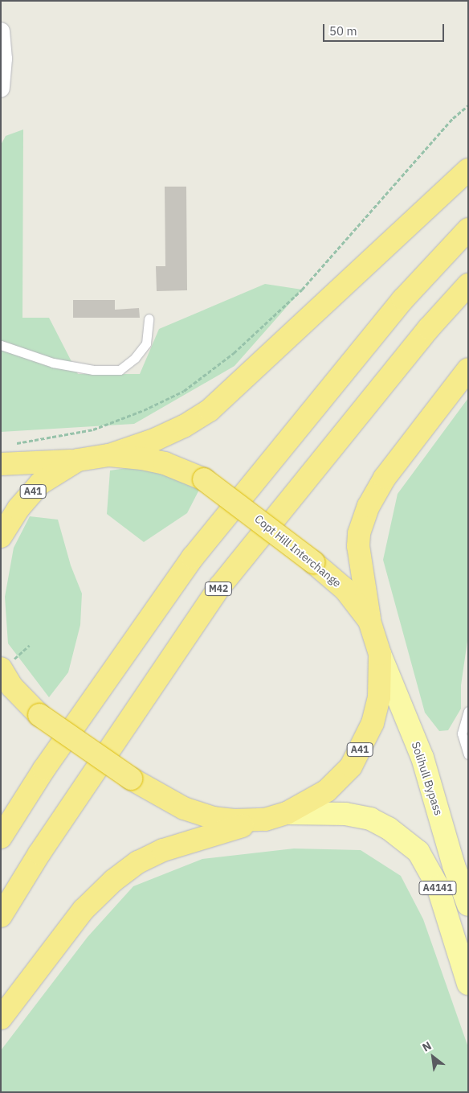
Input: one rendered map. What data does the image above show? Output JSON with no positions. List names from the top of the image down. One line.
{"streets":{"highway":["A41","Copt Hill Interchange","M42"],"main road":["Solihull Bypass","A4141"]},"crossings":[["A41","Copt Hill Interchange"],["Copt Hill Interchange","Solihull Bypass"],["Copt Hill Interchange","A4141"]],"scale_bar":"50 m","north":"top left"}
